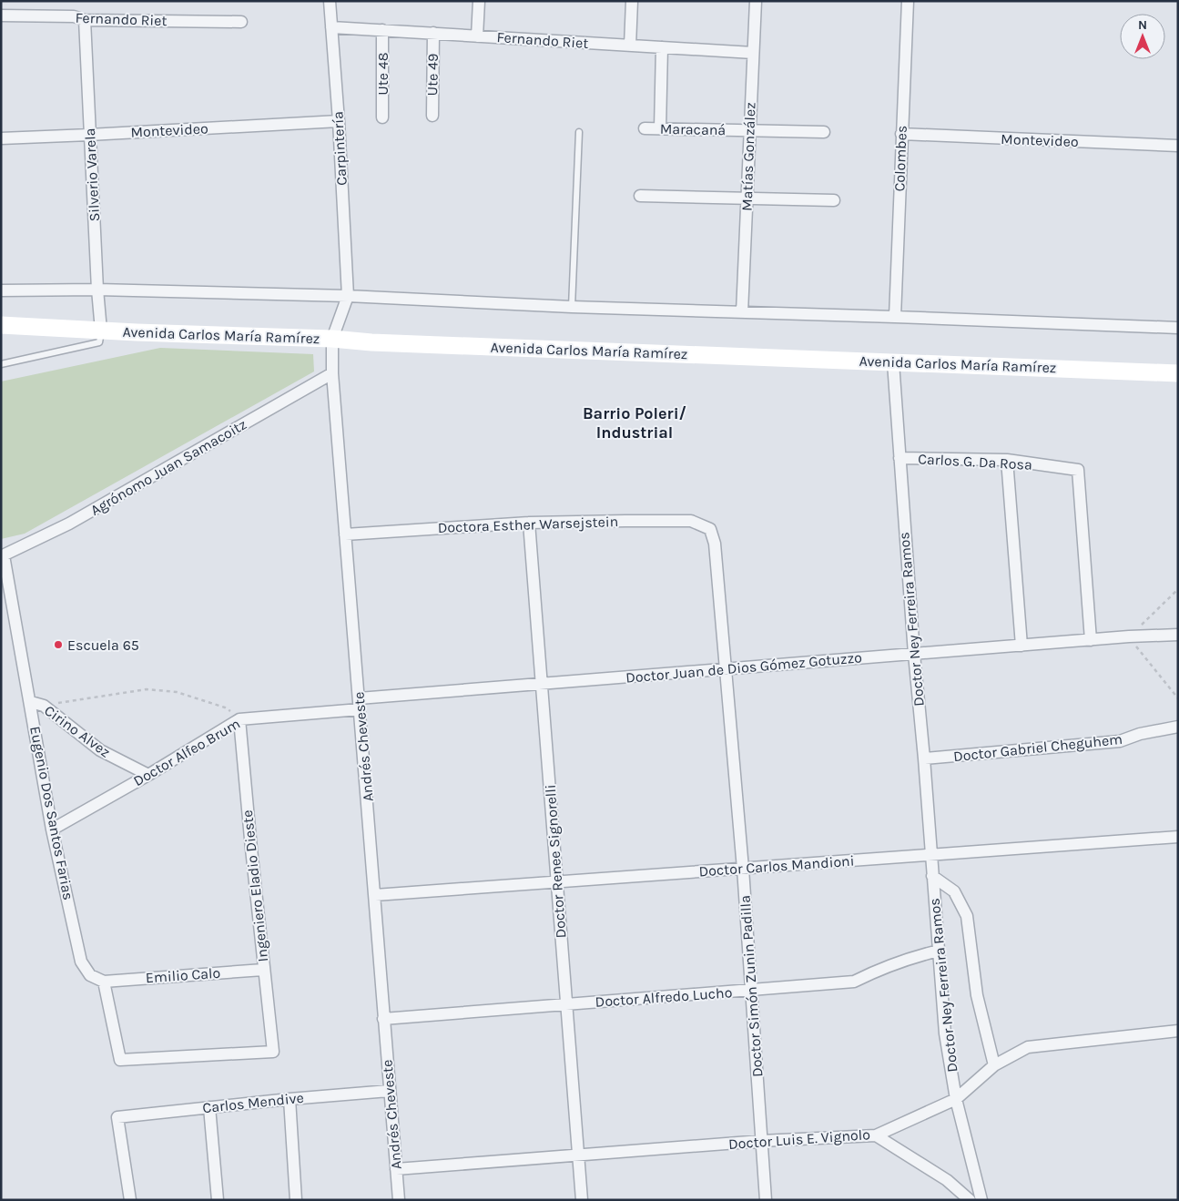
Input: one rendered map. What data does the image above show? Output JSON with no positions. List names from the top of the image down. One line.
{"streets":{"street":["Fernando Riet","Ute 48","Ute 49","Maracaná","Montevideo","Carpintería","Matías González","Colombes","Silverio Varela","Avenida Carlos María Ramírez","Carlos G. Da Rosa","Agrónomo Juan Samacoitz","Doctora Esther Warsejstein","Doctor Ney Ferreira Ramos","Doctor Juan de Dios Gómez Gotuzzo","Cirino Alvez","Andrés Cheveste","Doctor Gabriel Cheguhem","Doctor Alfeo Brum","Eugenio Dos Santos Farias","Doctor Renee Signorelli","Doctor Carlos Mandioni","Ingeniero Eladio Dieste","Emilio Calo","Doctor Simón Zunin Padilla","Doctor Alfredo Lucho","Carlos Mendive","Doctor Luis E. Vignolo"]},"crossings":[["Fernando Riet","Ute 48"],["Fernando Riet","Ute 49"],["Fernando Riet","Carpintería"],["Fernando Riet","Matías González"],["Fernando Riet","Silverio Varela"],["Maracaná","Matías González"],["Montevideo","Carpintería"],["Montevideo","Colombes"],["Montevideo","Silverio Varela"],["Carpintería","Andrés Cheveste"],["Silverio Varela","Avenida Carlos María Ramírez"],["Avenida Carlos María Ramírez","Doctor Ney Ferreira Ramos"],["Avenida Carlos María Ramírez","Andrés Cheveste"],["Carlos G. Da Rosa","Doctor Ney Ferreira Ramos"],["Carlos G. Da Rosa","Doctor Juan de Dios Gómez Gotuzzo"],["Agrónomo Juan Samacoitz","Andrés Cheveste"],["Agrónomo Juan Samacoitz","Eugenio Dos Santos Farias"],["Doctora Esther Warsejstein","Andrés Cheveste"],["Doctora Esther Warsejstein","Doctor Renee Signorelli"],["Doctora Esther Warsejstein","Doctor Simón Zunin Padilla"],["Doctor Ney Ferreira Ramos","Doctor Juan de Dios Gómez Gotuzzo"],["Doctor Ney Ferreira Ramos","Doctor Gabriel Cheguhem"],["Doctor Ney Ferreira Ramos","Doctor Carlos Mandioni"],["Doctor Ney Ferreira Ramos","Doctor Alfredo Lucho"],["Doctor Ney Ferreira Ramos","Doctor Luis E. Vignolo"],["Doctor Juan de Dios Gómez Gotuzzo","Andrés Cheveste"],["Doctor Juan de Dios Gómez Gotuzzo","Doctor Alfeo Brum"],["Doctor Juan de Dios Gómez Gotuzzo","Doctor Renee Signorelli"],["Doctor Juan de Dios Gómez Gotuzzo","Doctor Simón Zunin Padilla"],["Cirino Alvez","Doctor Alfeo Brum"],["Cirino Alvez","Eugenio Dos Santos Farias"],["Andrés Cheveste","Doctor Alfeo Brum"],["Andrés Cheveste","Doctor Carlos Mandioni"],["Andrés Cheveste","Doctor Alfredo Lucho"],["Andrés Cheveste","Carlos Mendive"],["Andrés Cheveste","Doctor Luis E. Vignolo"],["Doctor Alfeo Brum","Eugenio Dos Santos Farias"],["Doctor Alfeo Brum","Ingeniero Eladio Dieste"],["Eugenio Dos Santos Farias","Ingeniero Eladio Dieste"],["Eugenio Dos Santos Farias","Emilio Calo"],["Doctor Renee Signorelli","Doctor Carlos Mandioni"],["Doctor Renee Signorelli","Doctor Alfredo Lucho"],["Doctor Renee Signorelli","Doctor Luis E. Vignolo"],["Doctor Carlos Mandioni","Doctor Simón Zunin Padilla"],["Ingeniero Eladio Dieste","Emilio Calo"],["Doctor Simón Zunin Padilla","Doctor Alfredo Lucho"],["Doctor Simón Zunin Padilla","Doctor Luis E. Vignolo"]],"districts":["Barrio Poleri/ Industrial"],"places":["Escuela 65"],"north":"top"}
